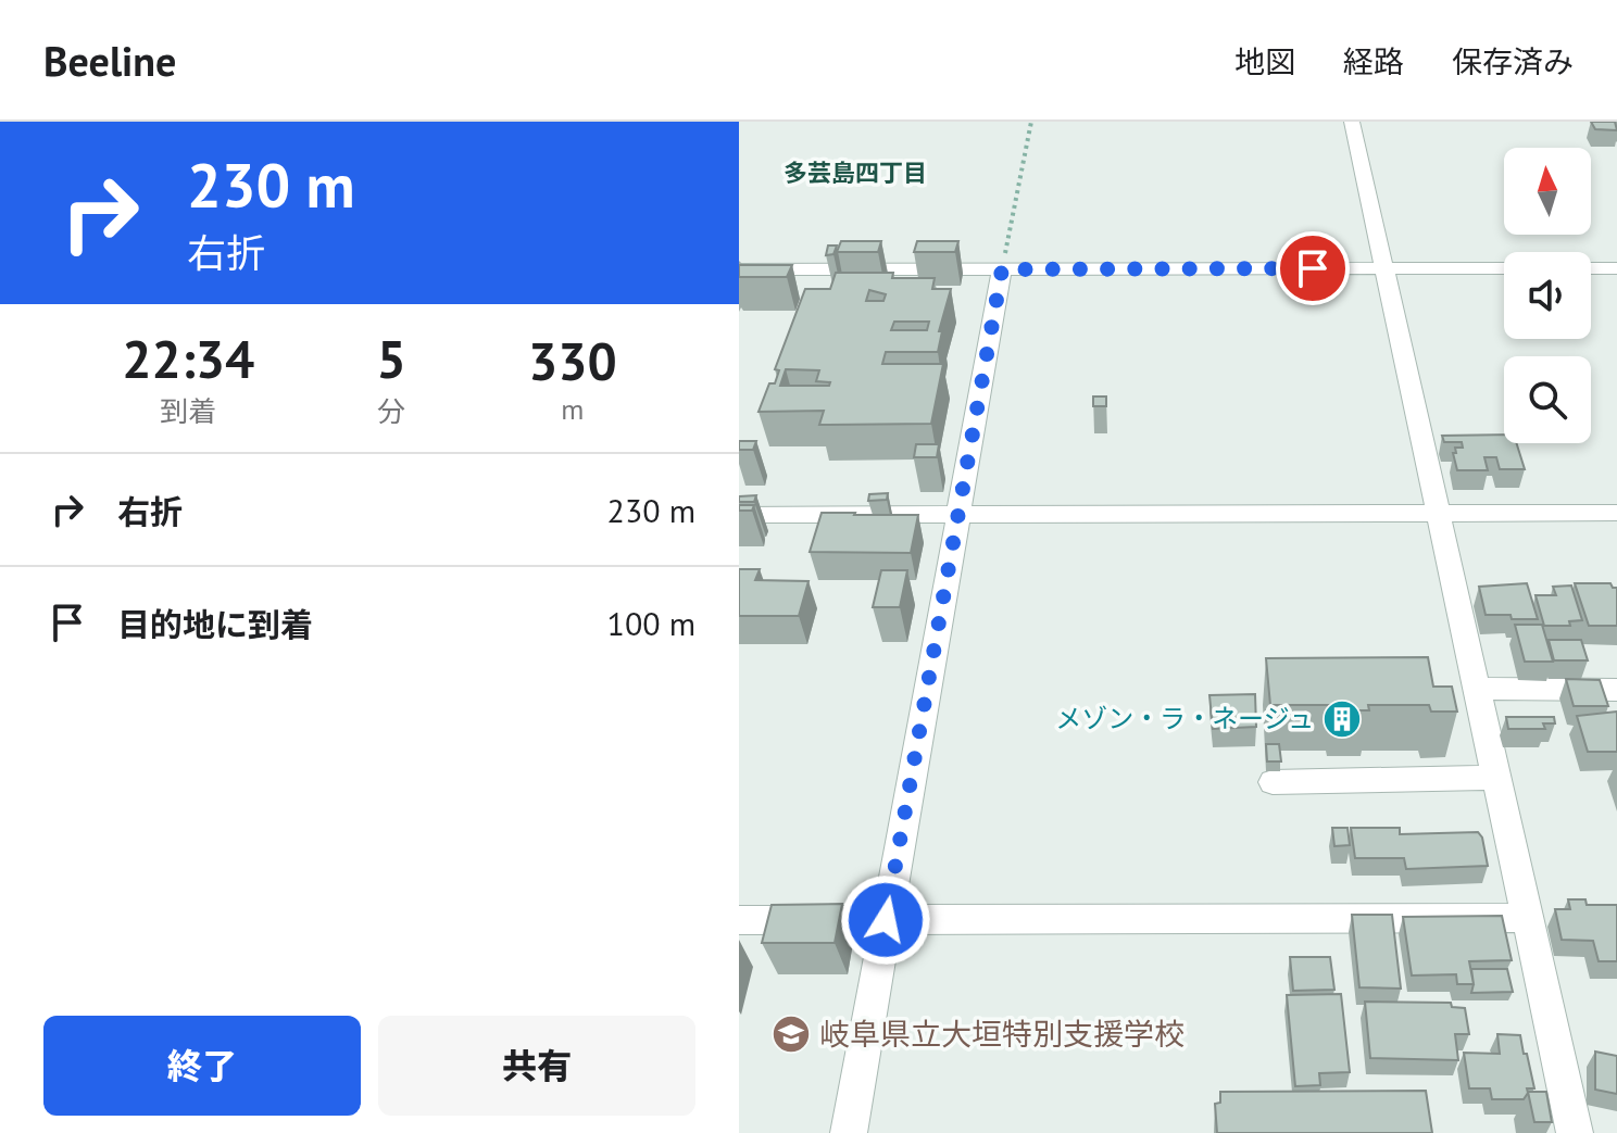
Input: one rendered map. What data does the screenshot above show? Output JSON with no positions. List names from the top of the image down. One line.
{"districts":["多芸島四丁目"],"places":{"building":["メゾン・ラ・ネージュ"],"school or university":["岐阜県立大垣特別支援学校"]},"north":"top","page":{"header":"Beeline","nav":["地図","経路","保存済み"],"turn":["230 m","右折"],"eta":["22:34","到着","5","分","330","m"],"list":[{"name":"右折","value":"230 m"},{"name":"目的地に到着","value":"100 m"}],"buttons":["終了","共有"]}}
